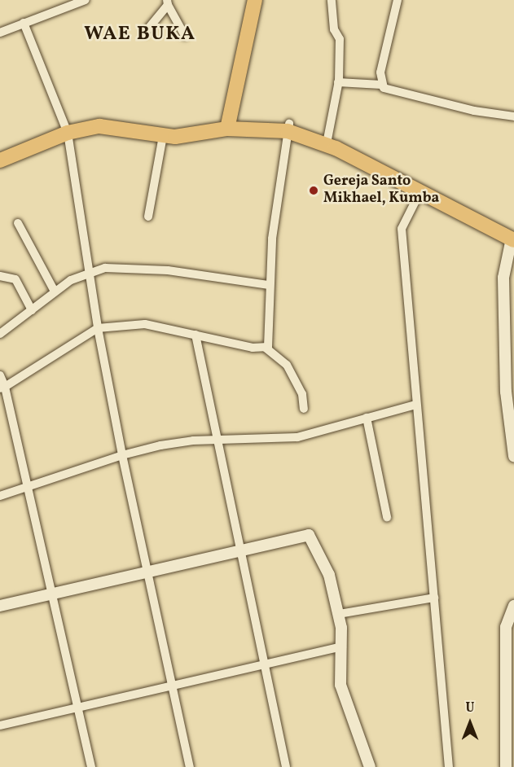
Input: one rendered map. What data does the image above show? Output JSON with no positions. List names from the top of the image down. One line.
{"districts":["WAE BUKA"],"places":["Gereja Santo Mikhael, Kumba"],"north":"top"}
